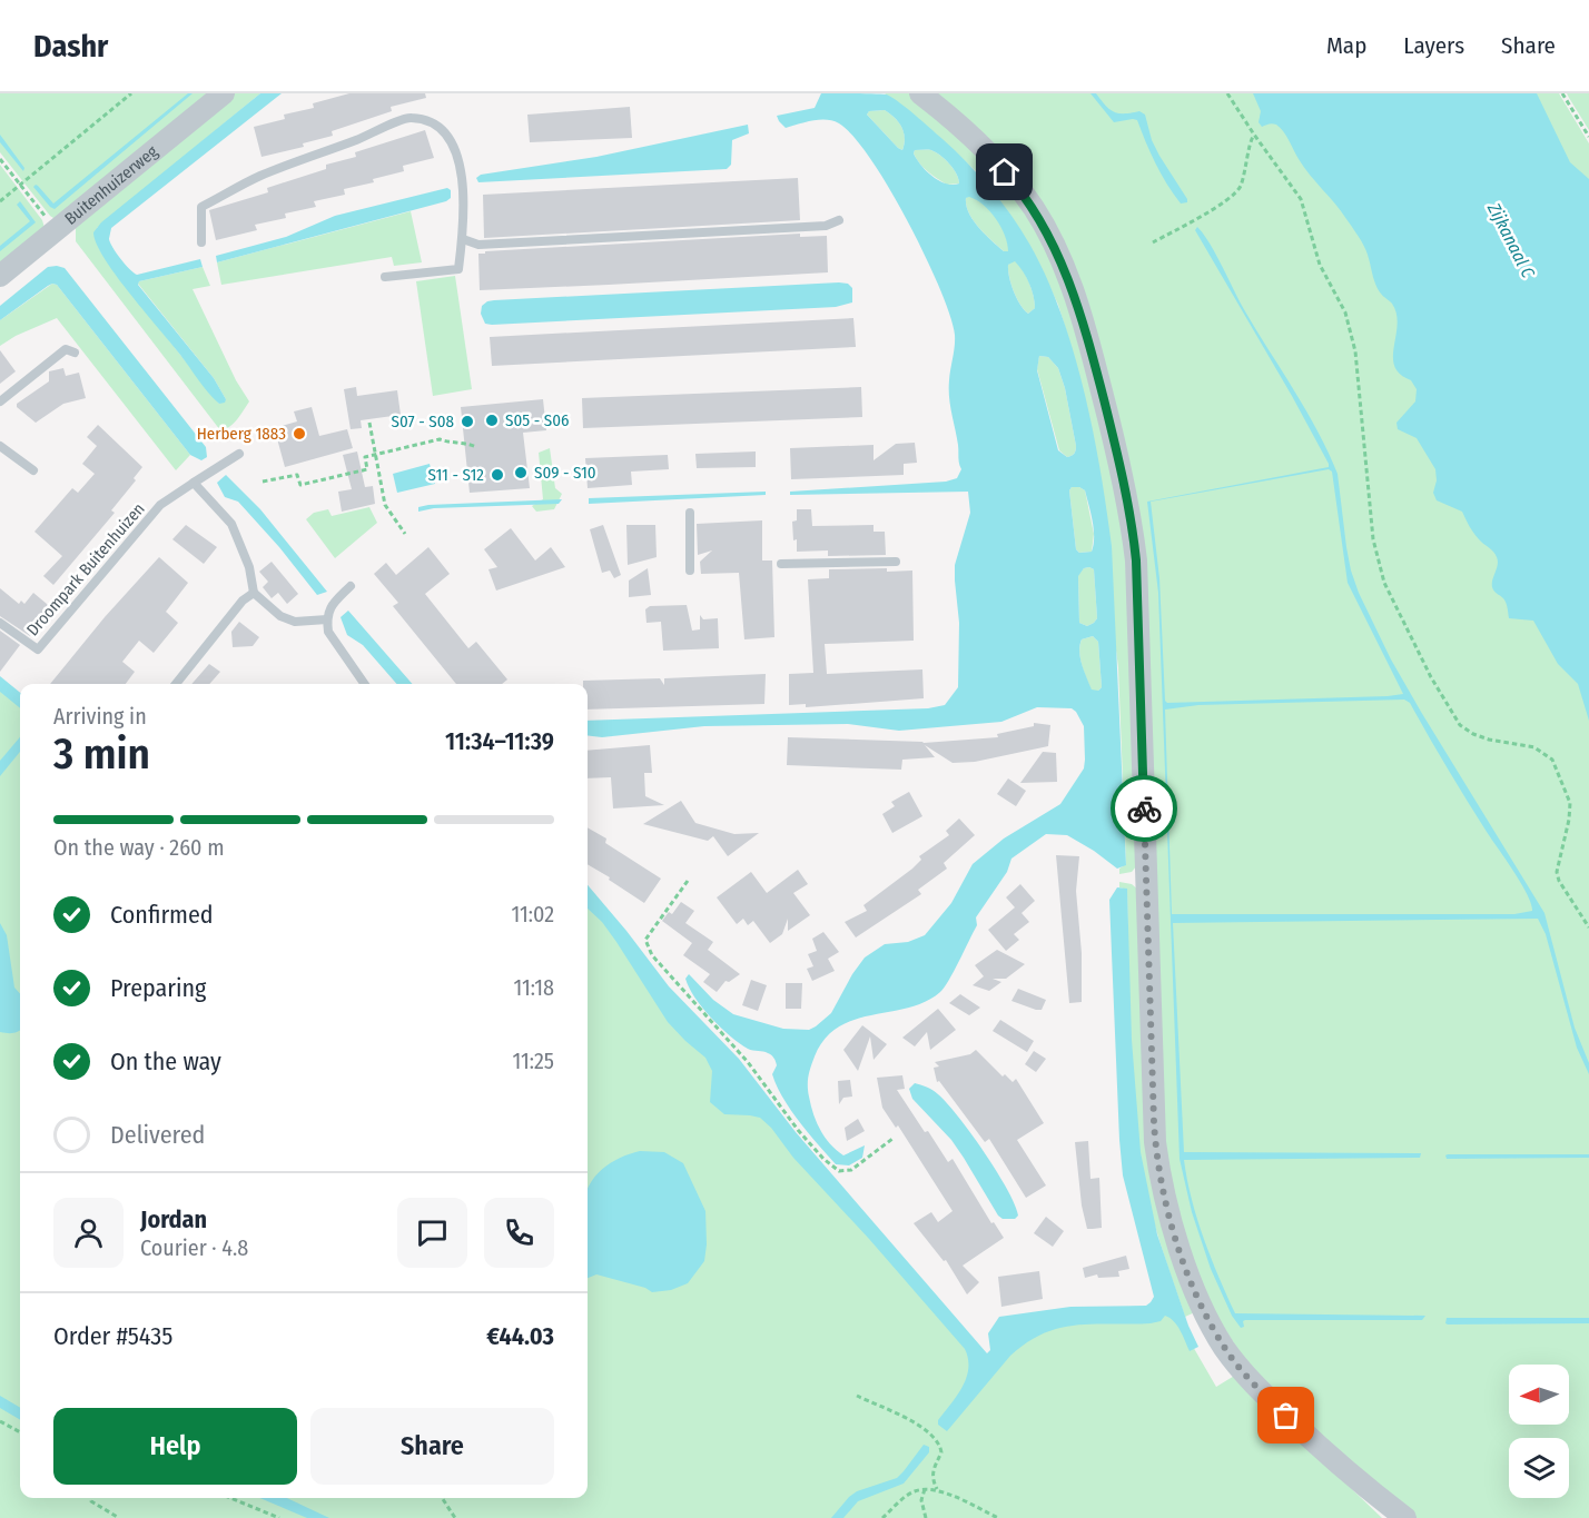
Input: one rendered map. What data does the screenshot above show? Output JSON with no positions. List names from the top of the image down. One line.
{"streets":{"street":["Buitenhuizerweg"],"lane":["Droompark Buitenhuizen"]},"water":["Zijkanaal C"],"places":["S05 - S06","S07 - S08","Herberg 1883","S09 - S10","S11 - S12"],"north":"left","page":{"header":"Dashr","nav":["Map","Layers","Share"],"heading":["3 min","Arriving in","11:34–11:39"],"panel":["Jordan","Courier · 4.8","Order #5435","€44.03"],"bar":"On the way · 260 m","list":[["Confirmed","11:02"],["Preparing","11:18"],["On the way","11:25"],"Delivered"],"buttons":["Help","Share"]}}
